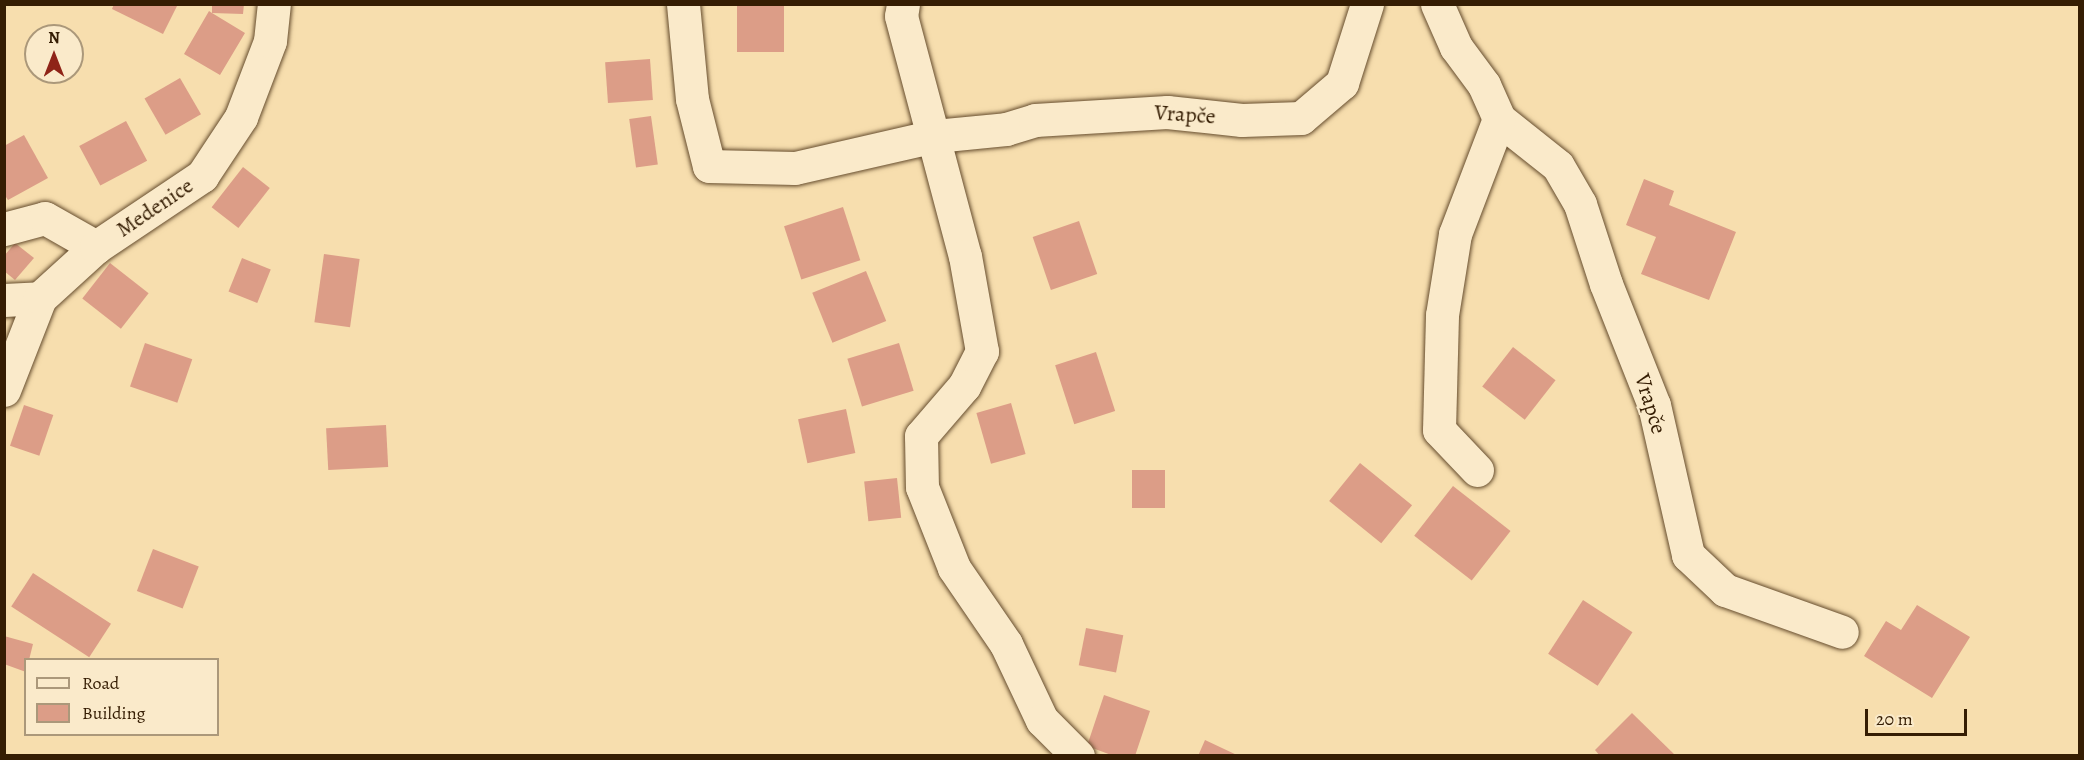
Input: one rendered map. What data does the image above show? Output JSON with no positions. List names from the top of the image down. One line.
{"streets":{"street":["Vrapče","Medenice"]},"legend":["Road","Building"],"scale_bar":"20 m","north":"top"}
